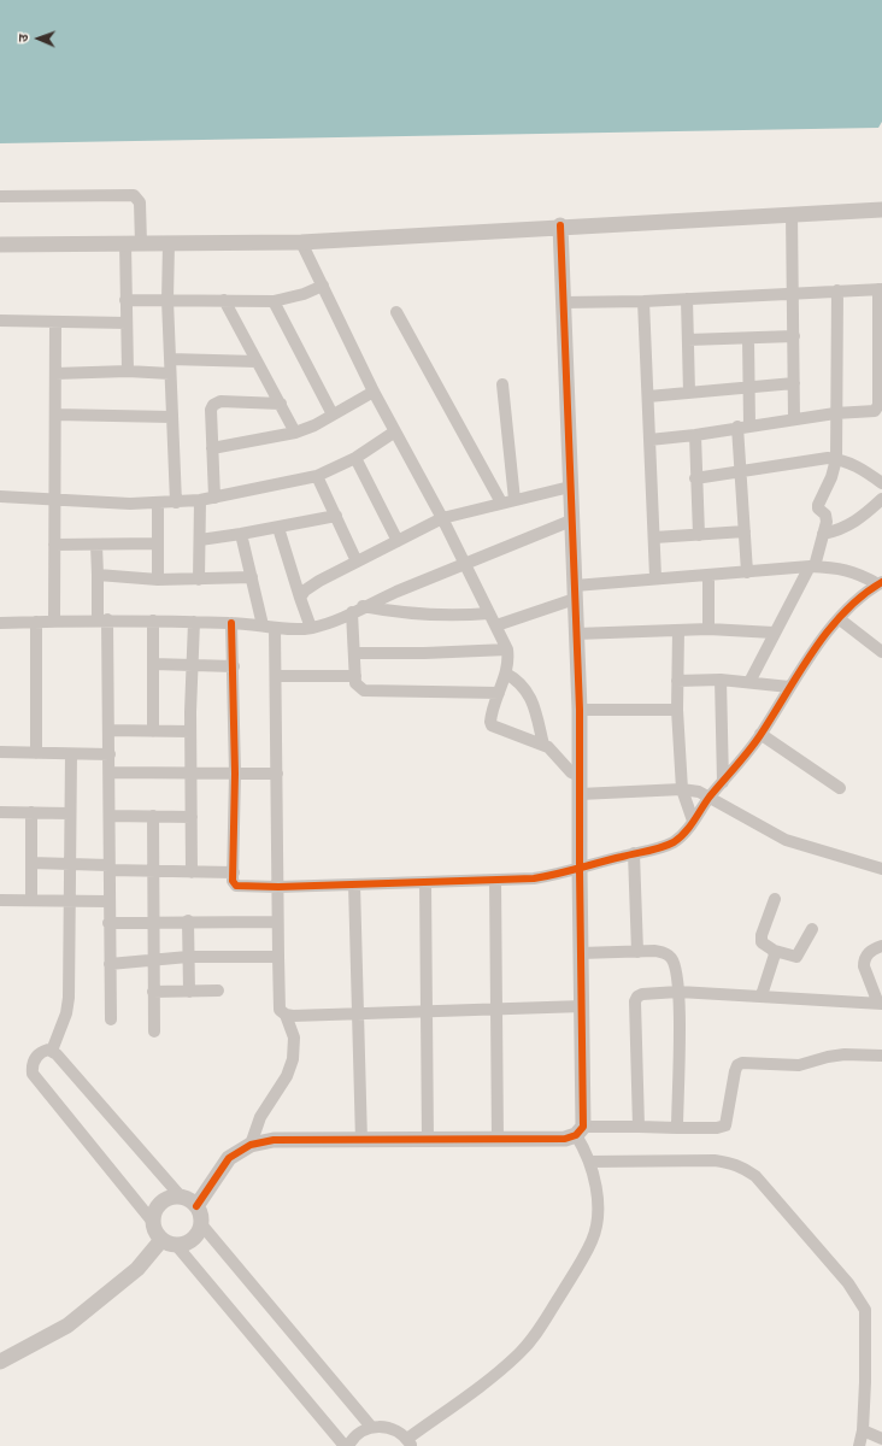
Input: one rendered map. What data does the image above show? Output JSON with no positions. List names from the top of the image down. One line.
{"north":"left"}
